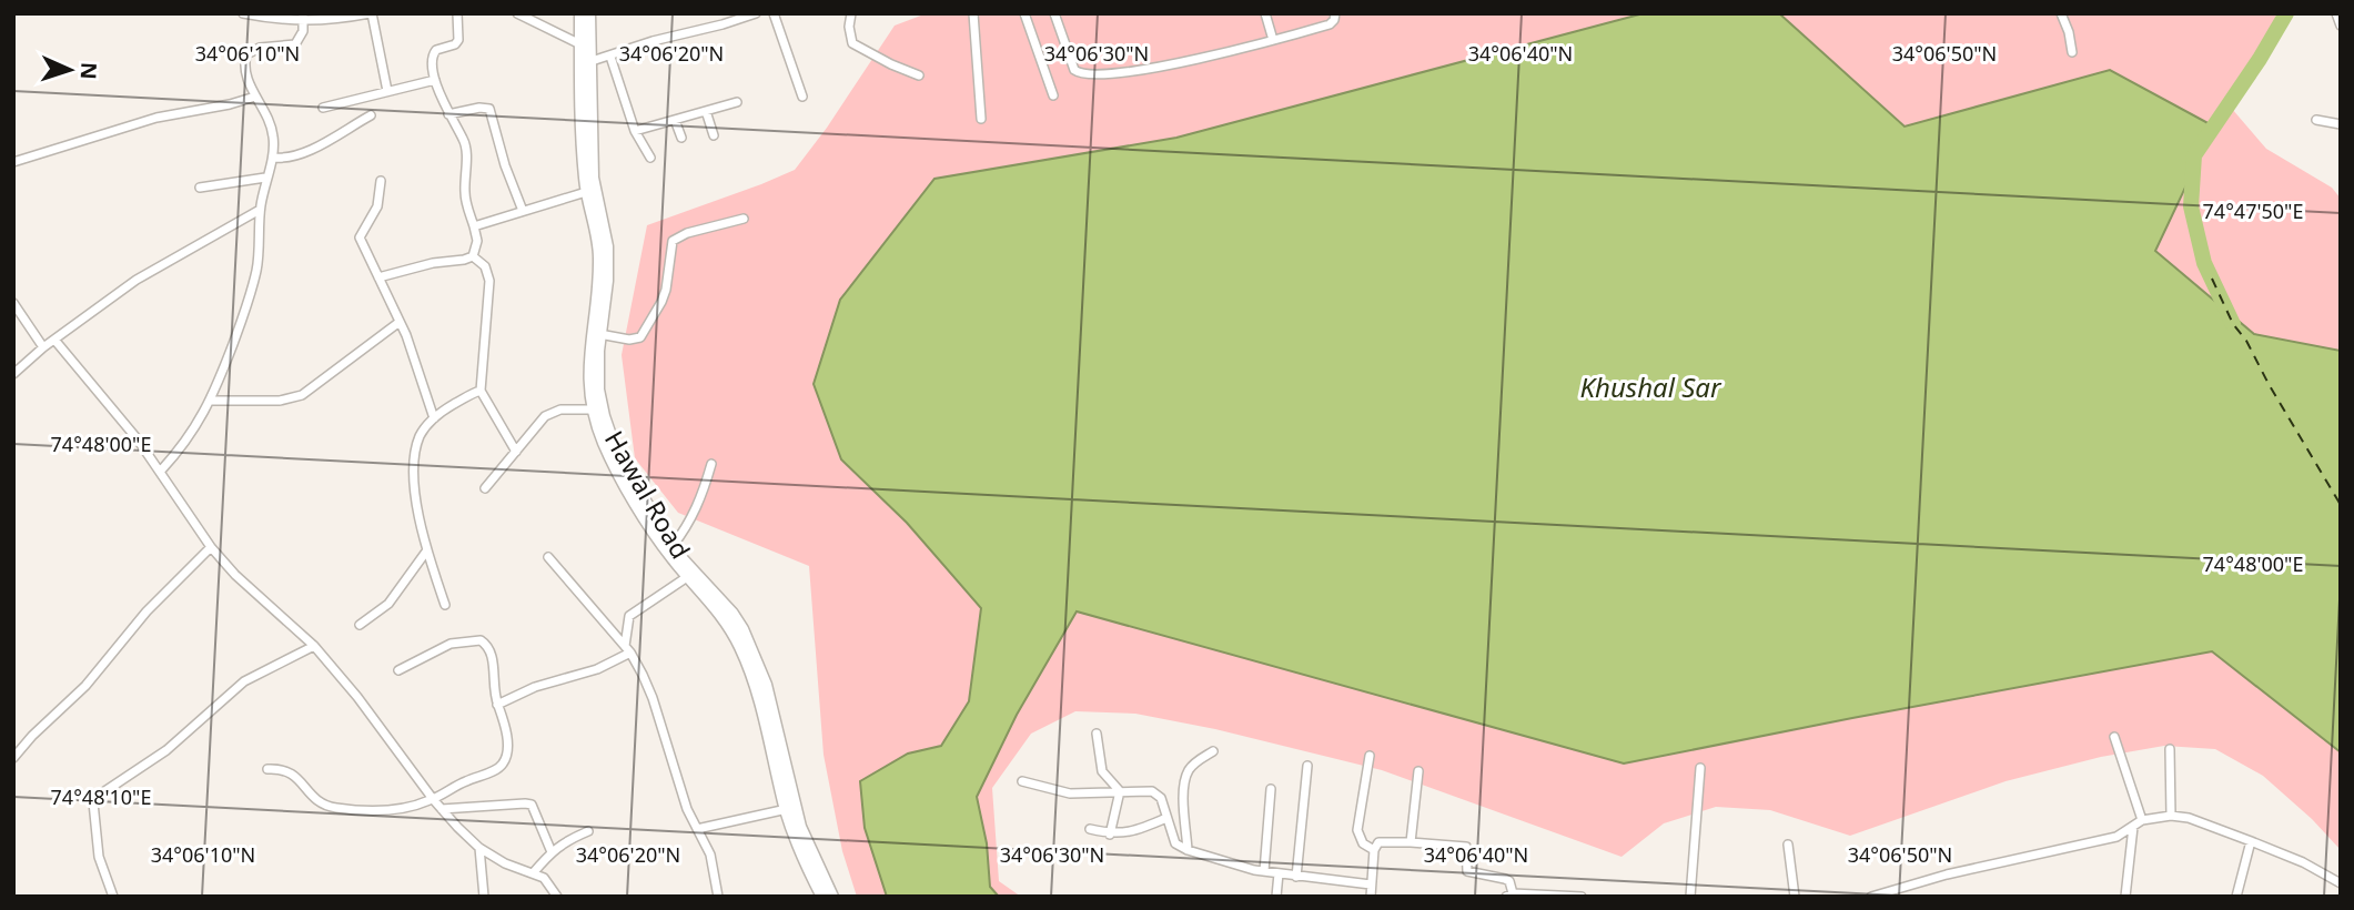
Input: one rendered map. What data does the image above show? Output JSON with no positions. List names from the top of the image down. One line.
{"streets":{"main road":["Hawal Road"]},"water":["Khushal Sar"],"north":"right","coordinates":["34°06'10\"N","34°06'20\"N","34°06'30\"N","34°06'40\"N","34°06'50\"N","74°47'50\"E","74°48'00\"E","74°48'10\"E"]}
